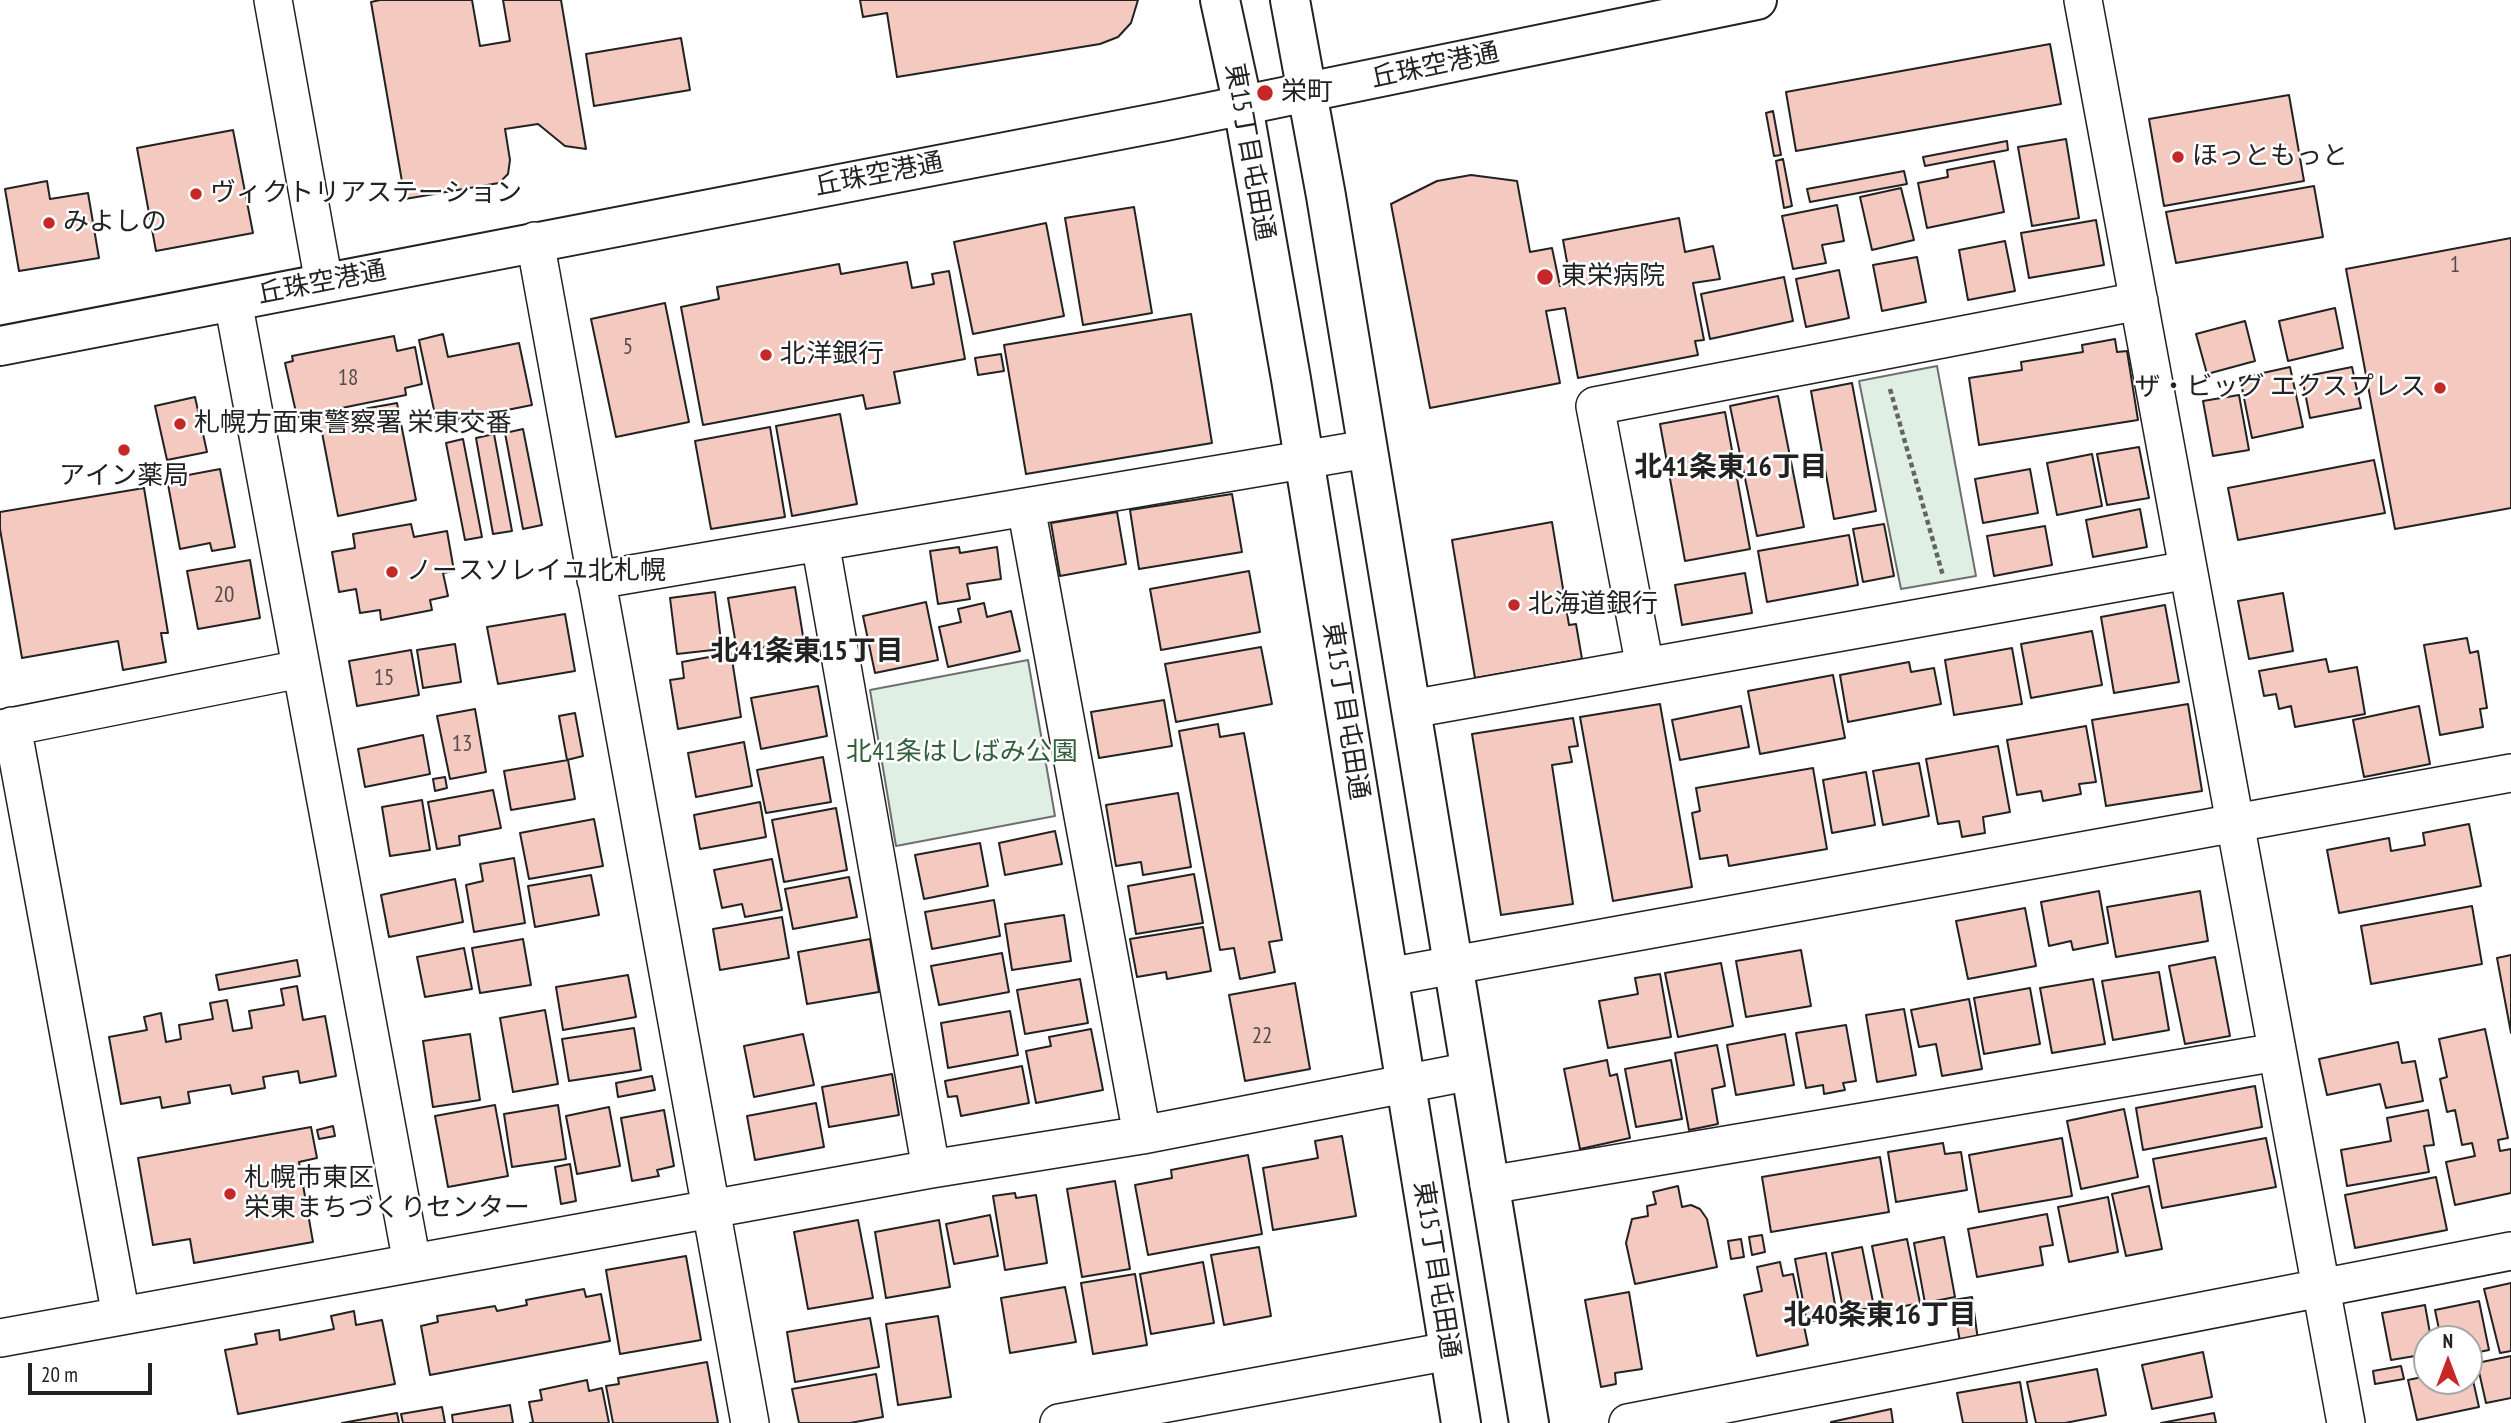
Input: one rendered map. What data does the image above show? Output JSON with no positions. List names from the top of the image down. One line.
{"streets":{"street":["丘珠空港通","東15丁目屯田通"]},"crossings":[["丘珠空港通","東15丁目屯田通"]],"districts":["北41条東16丁目","北41条東15丁目","北40条東16丁目"],"parks":["北41条はしばみ公園"],"places":["栄町","ほっともっと","ヴィクトリアステーション","みよしの","東栄病院","北洋銀行","ザ・ビッグ エクスプレス","札幌方面東警察署 栄東交番","アイン薬局","ノースソレイユ北札幌","北海道銀行","札幌市東区 栄東まちづくりセンター"],"house_numbers":["1","5","18","20","15","13","22"],"scale_bar":"20 m","north":"top"}
